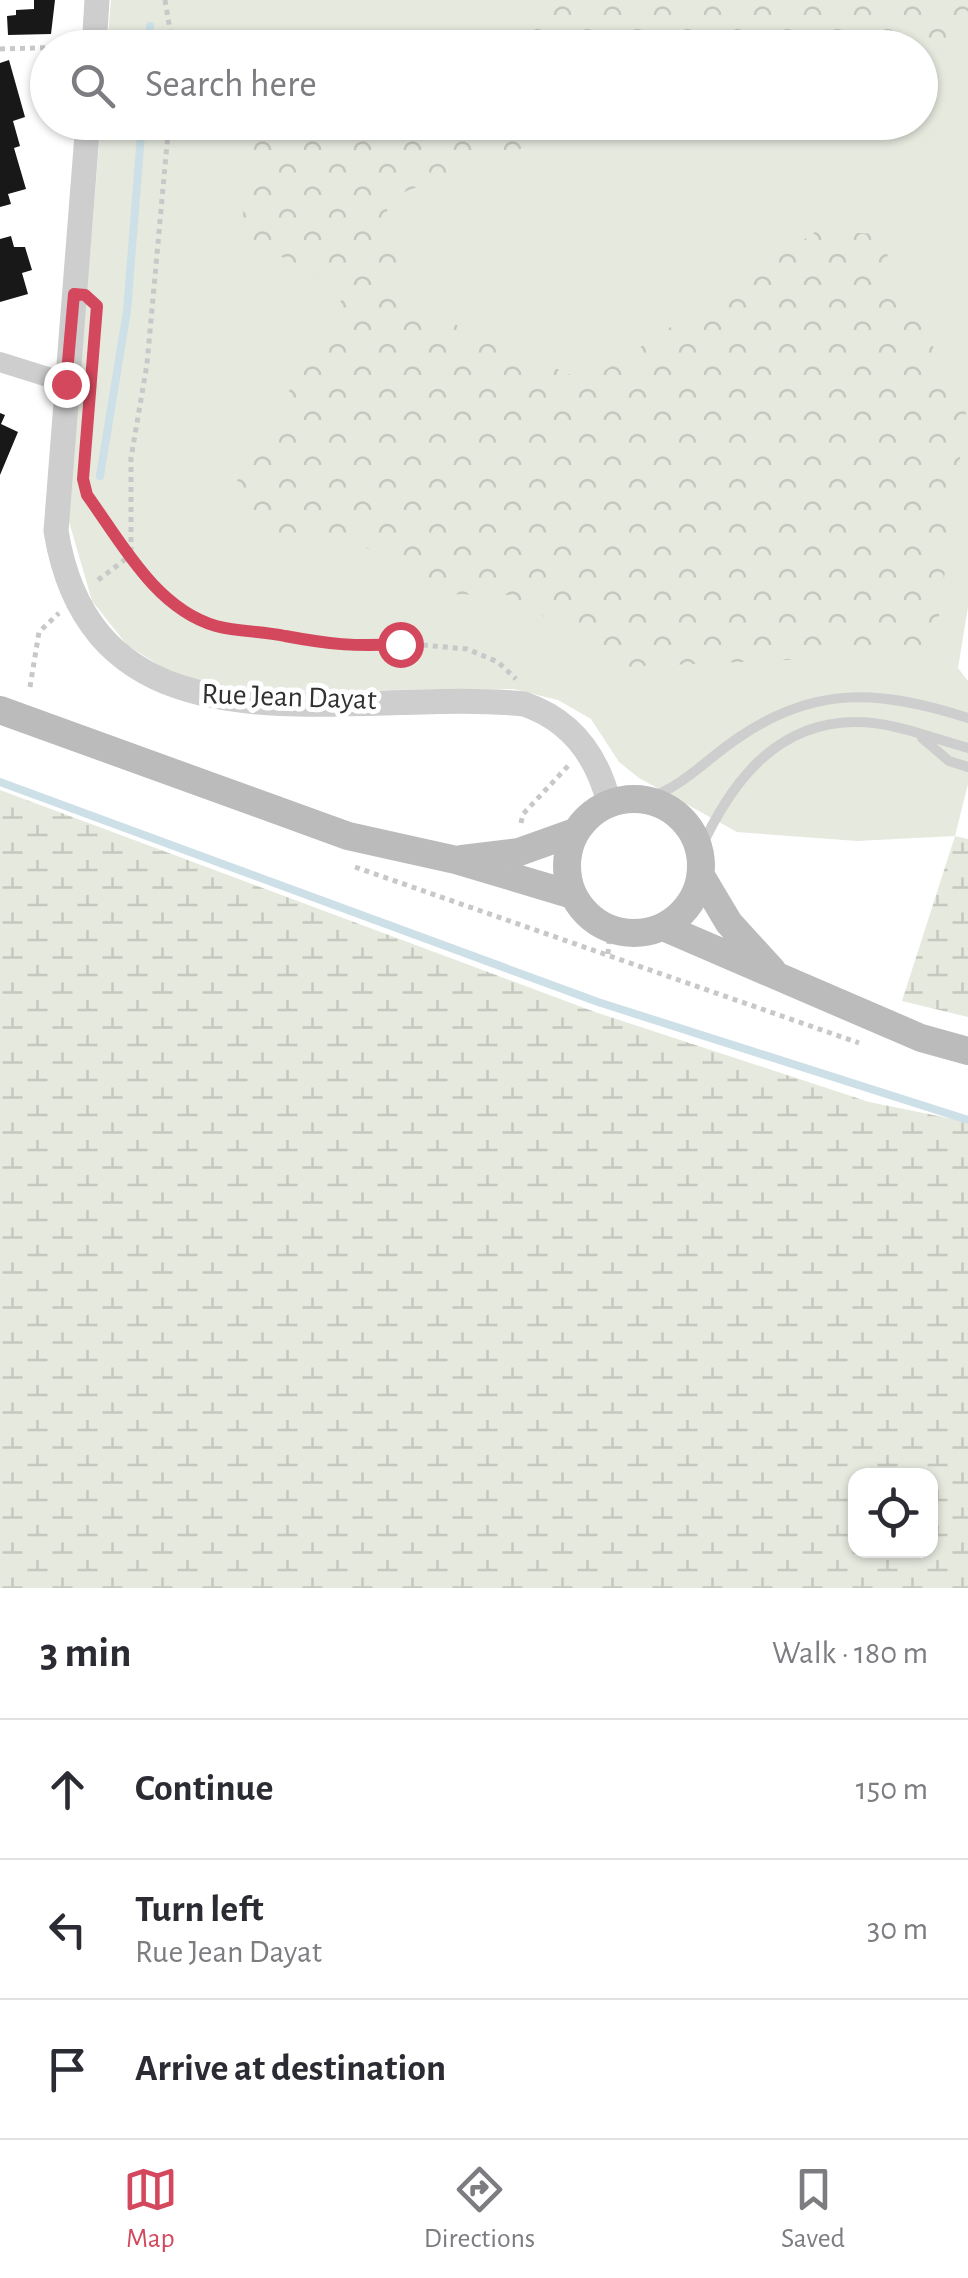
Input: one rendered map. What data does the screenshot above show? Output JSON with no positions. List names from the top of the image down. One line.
{"streets":{"street":["Rue Jean Dayat"]},"page":{"search":"Search here","heading":["3 min","Walk · 180 m"],"list":[["Continue","150 m"],["Turn left","Rue Jean Dayat","30 m"],"Arrive at destination"],"nav":["Map","Directions","Saved"]}}
